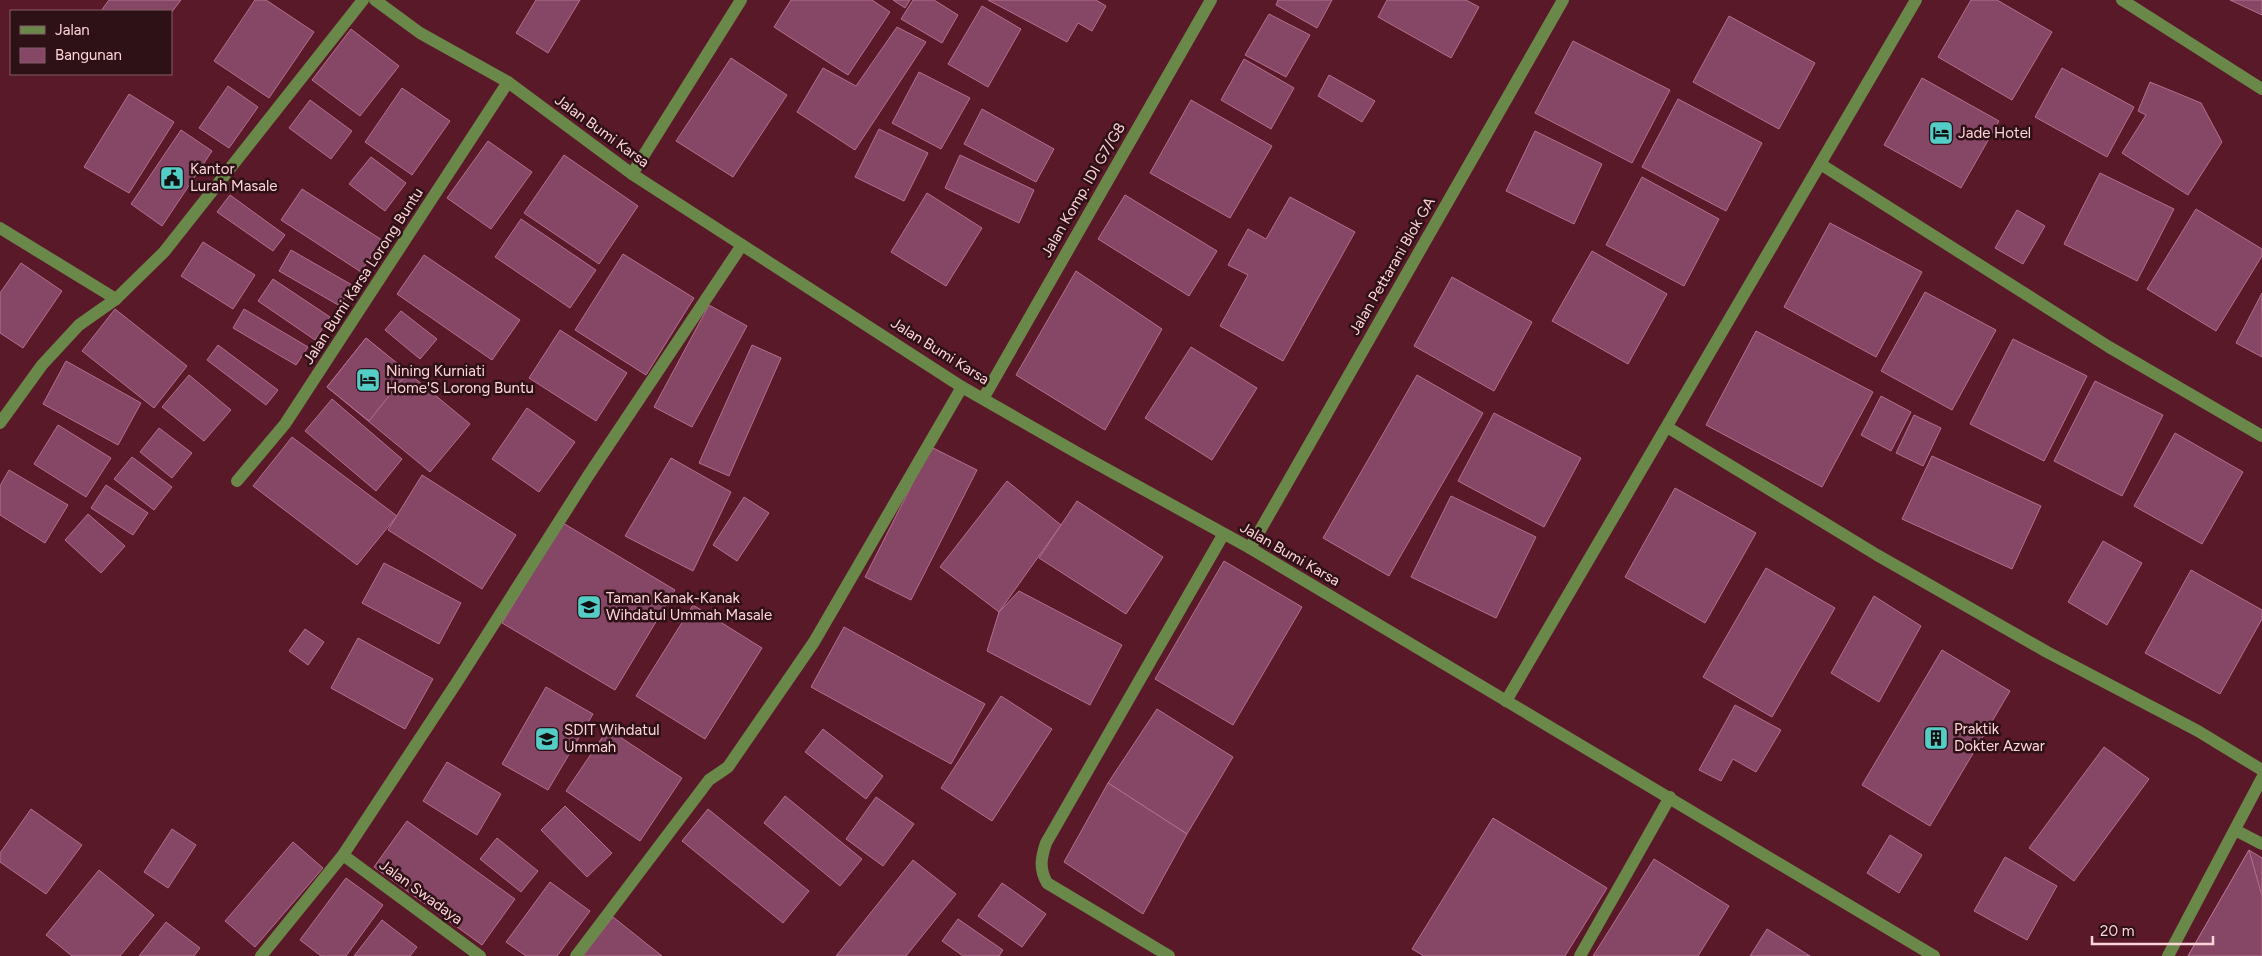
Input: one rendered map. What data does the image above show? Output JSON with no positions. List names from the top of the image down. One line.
{"streets":{"street":["Jalan Bumi Karsa","Jalan Komp. IDI G7/G8","Jalan Pettarani Blok GA","Jalan Bumi Karsa Lorong Buntu","Jalan Swadaya"]},"crossings":[["Jalan Bumi Karsa","Jalan Komp. IDI G7/G8"],["Jalan Bumi Karsa","Jalan Pettarani Blok GA"],["Jalan Bumi Karsa","Jalan Bumi Karsa Lorong Buntu"]],"places":{"hotel":["Jade Hotel","Nining Kurniati Home'S Lorong Buntu"],"public building":["Kantor Lurah Masale"],"school or university":["Taman Kanak-Kanak Wihdatul Ummah Masale","SDIT Wihdatul Ummah"],"building":["Praktik Dokter Azwar"]},"legend":["Jalan","Bangunan"],"scale_bar":"20 m"}
